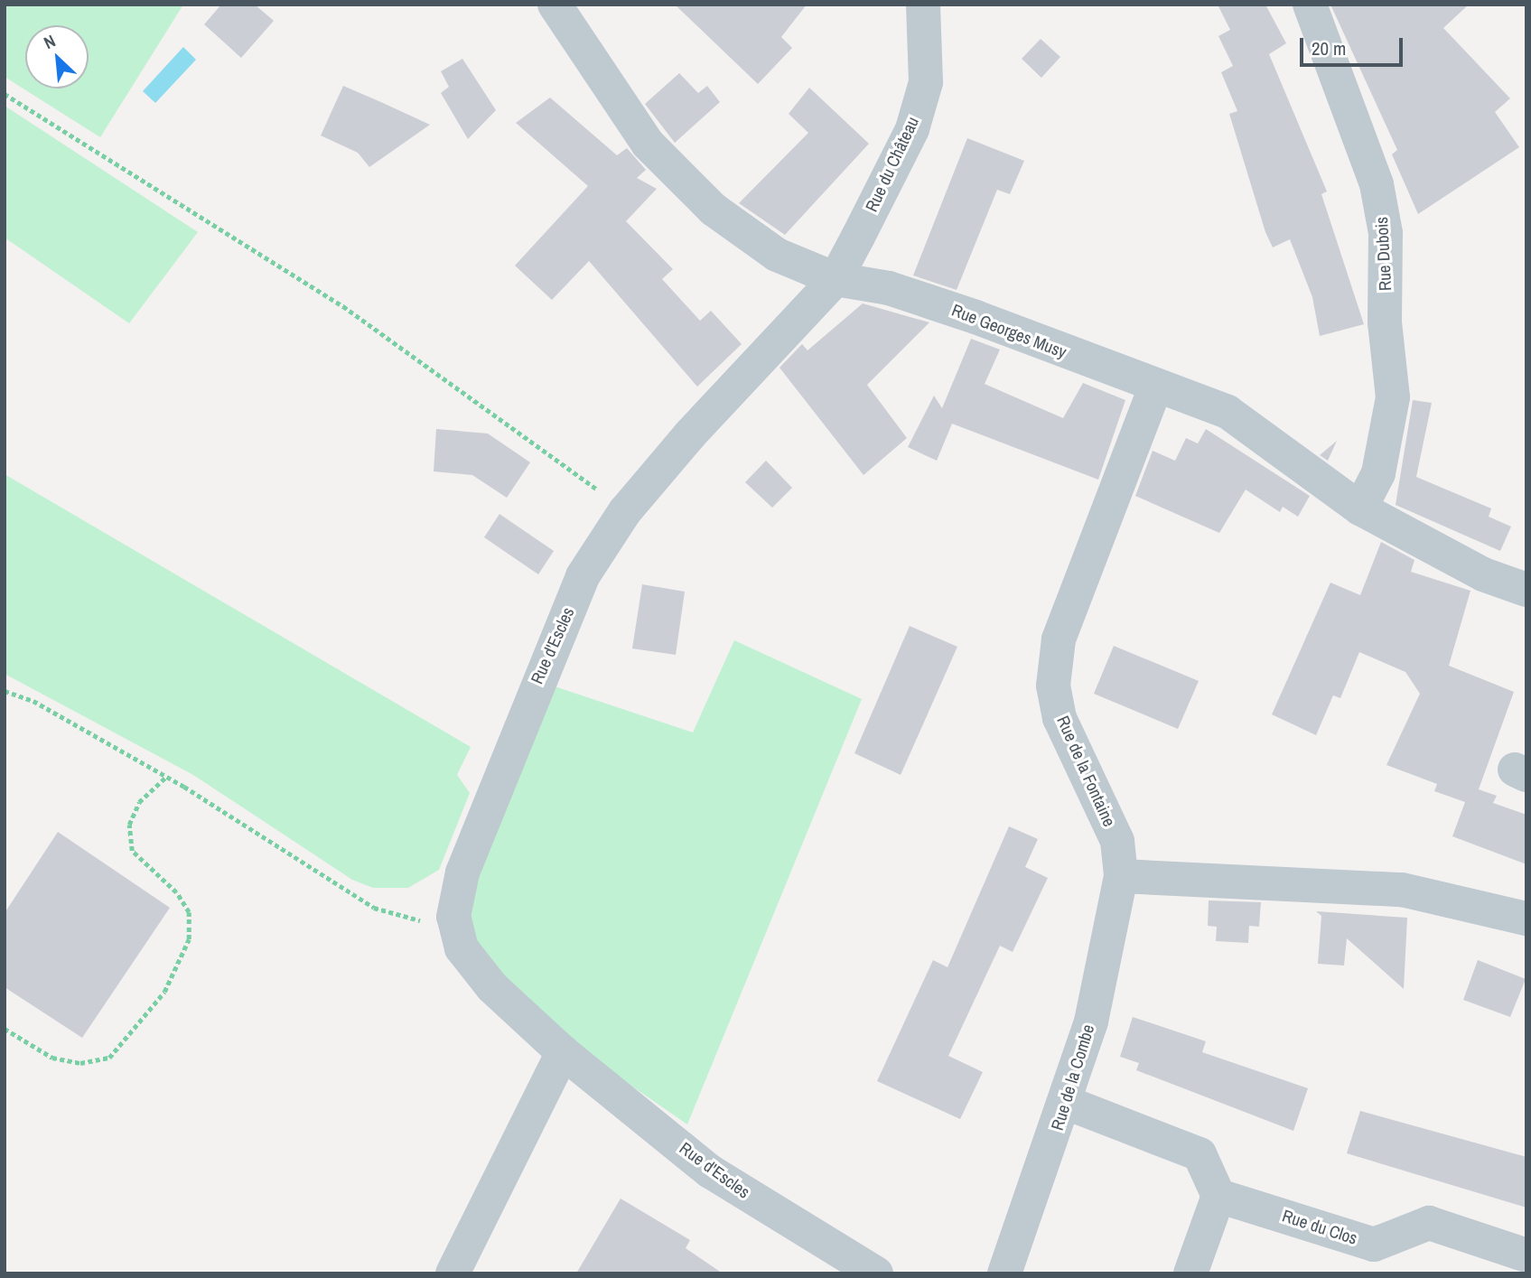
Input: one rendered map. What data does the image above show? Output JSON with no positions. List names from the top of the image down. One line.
{"streets":{"street":["Rue du Château","Rue Dubois","Rue Georges Musy","Rue d'Escles","Rue de la Fontaine","Rue de la Combe","Rue du Clos"]},"crossings":[["Rue du Château","Rue Georges Musy"],["Rue du Château","Rue d'Escles"],["Rue Dubois","Rue Georges Musy"],["Rue Georges Musy","Rue d'Escles"],["Rue Georges Musy","Rue de la Fontaine"],["Rue de la Fontaine","Rue de la Combe"]],"scale_bar":"20 m","north":"top left"}
